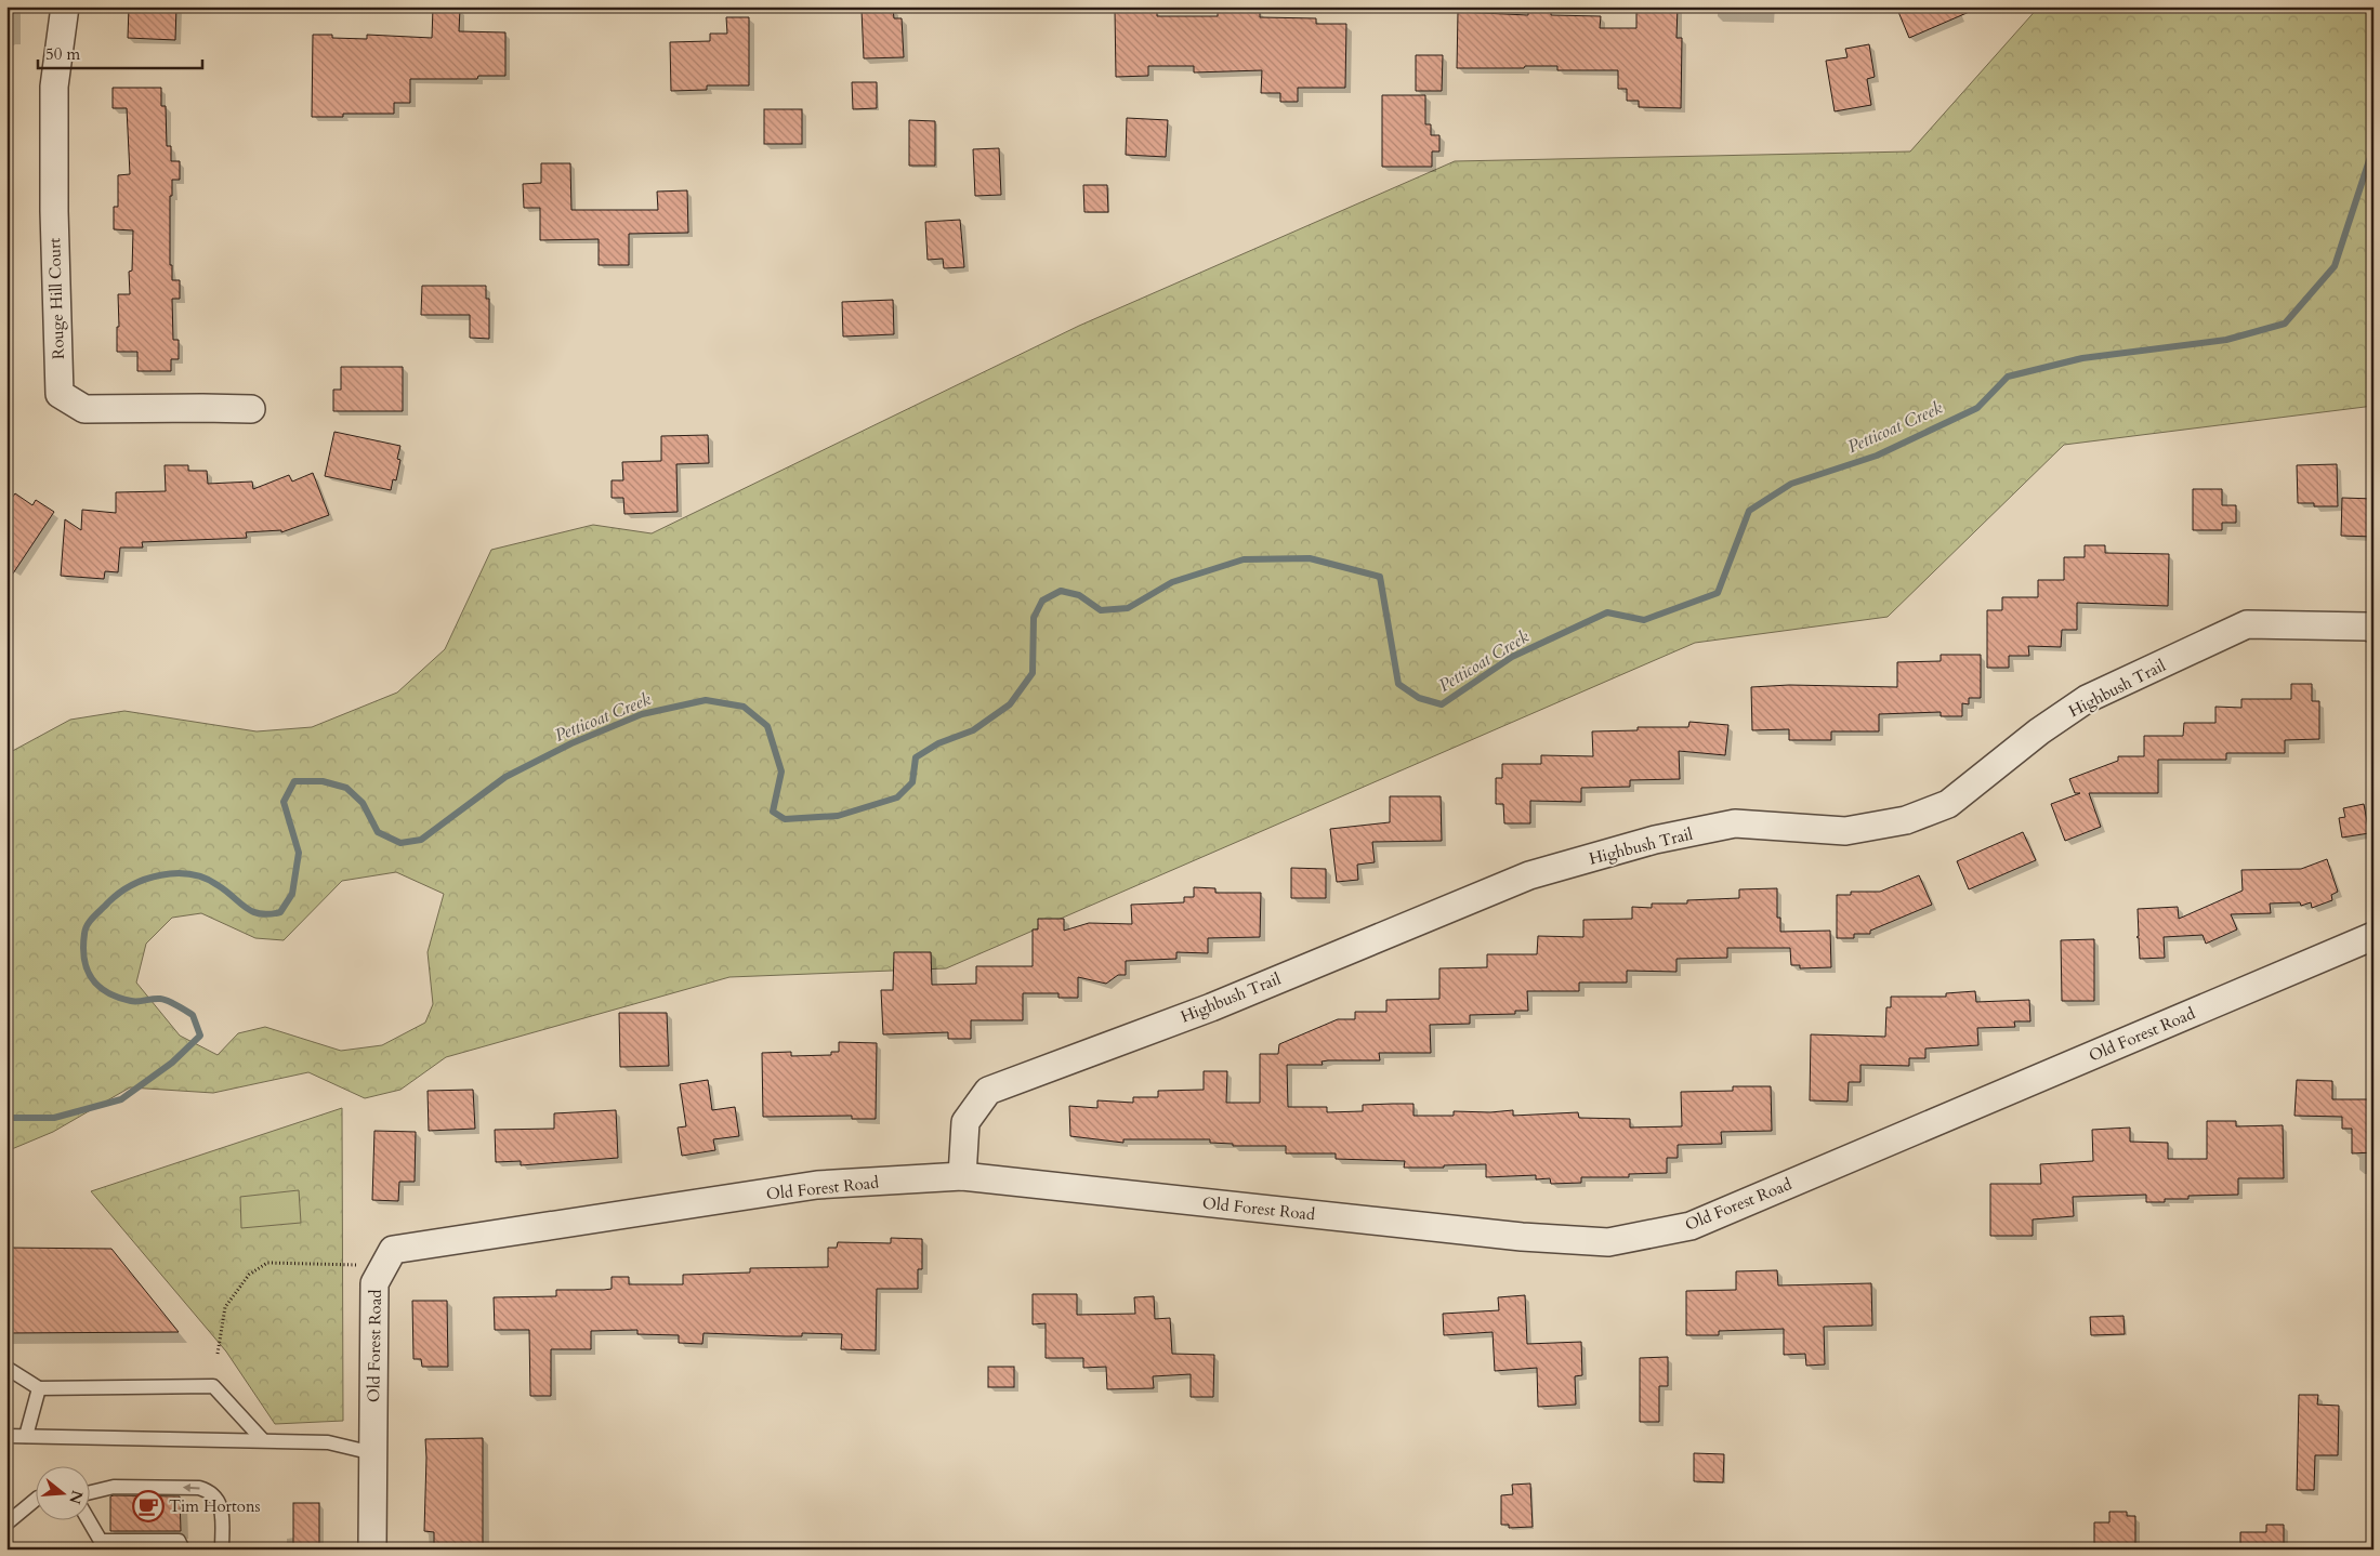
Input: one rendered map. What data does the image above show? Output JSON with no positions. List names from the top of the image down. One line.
{"streets":{"street":["Rouge Hill Court","Highbush Trail","Old Forest Road"]},"crossings":[["Highbush Trail","Old Forest Road"]],"water":["Petticoat Creek"],"places":{"cafe":["Tim Hortons"]},"scale_bar":"50 m","north":"right"}
